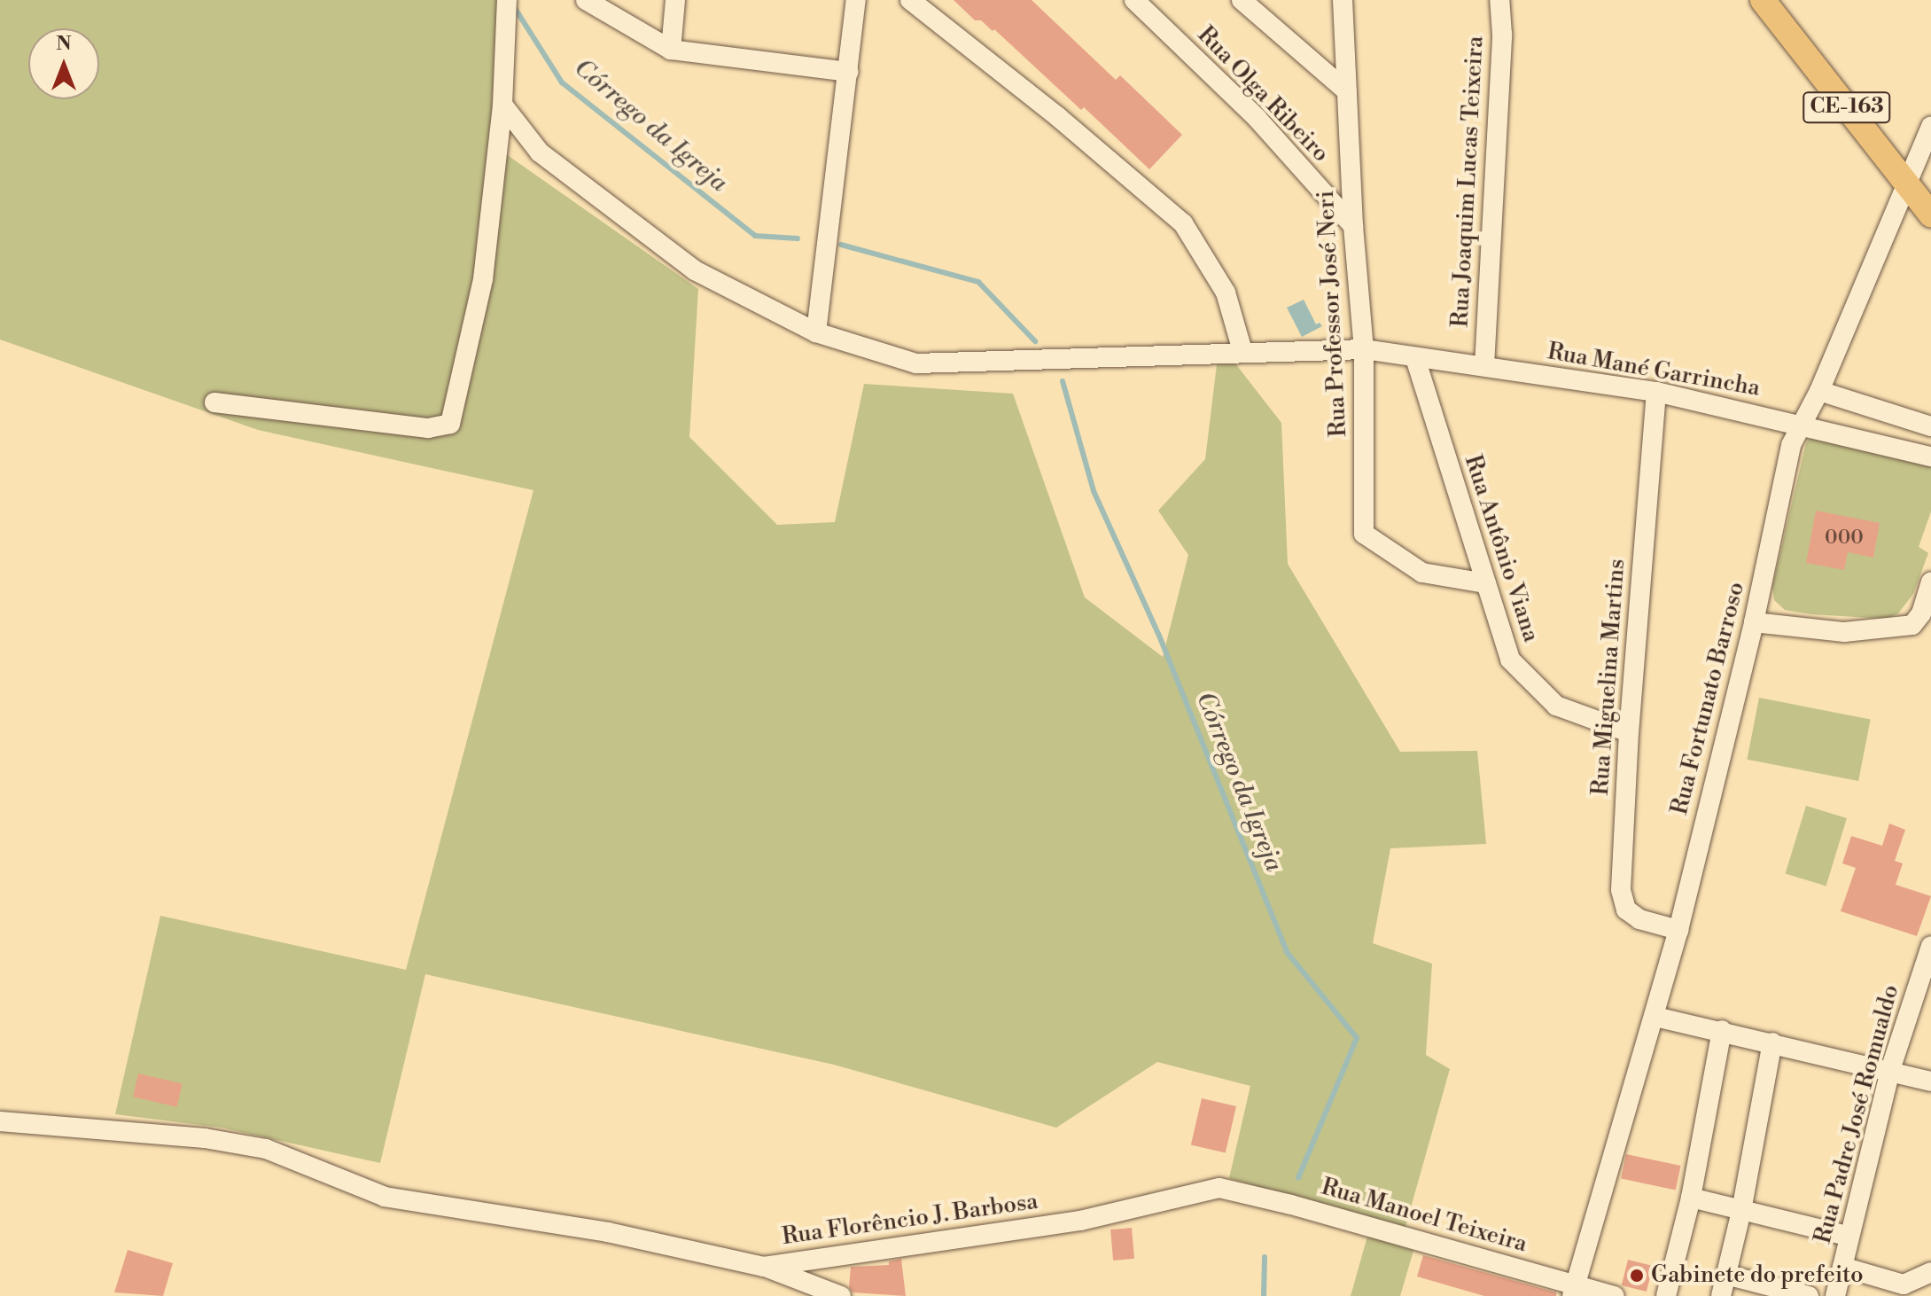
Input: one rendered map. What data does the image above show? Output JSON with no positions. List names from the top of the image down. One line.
{"streets":{"main road":["CE-163"],"street":["Rua Olga Ribeiro","Rua Joaquim Lucas Teixeira","Rua Professor José Neri","Rua Mané Garrincha","Rua Antônio Viana","Rua Miguelina Martins","Rua Fortunato Barroso","Rua Padre José Romualdo","Rua Manoel Teixeira","Rua Florêncio J. Barbosa"]},"crossings":[["Rua Olga Ribeiro","Rua Professor José Neri"],["CE-163","Rua Fortunato Barroso"],["Rua Joaquim Lucas Teixeira","Rua Mané Garrincha"],["Rua Professor José Neri","Rua Mané Garrincha"],["Rua Professor José Neri","Rua Antônio Viana"],["Rua Mané Garrincha","Rua Antônio Viana"],["Rua Mané Garrincha","Rua Miguelina Martins"],["Rua Mané Garrincha","Rua Fortunato Barroso"],["Rua Antônio Viana","Rua Miguelina Martins"],["Rua Miguelina Martins","Rua Fortunato Barroso"],["Rua Fortunato Barroso","Rua Manoel Teixeira"],["Rua Manoel Teixeira","Rua Florêncio J. Barbosa"]],"water":["Córrego da Igreja"],"places":["Gabinete do prefeito"],"house_numbers":["000"],"north":"top"}
